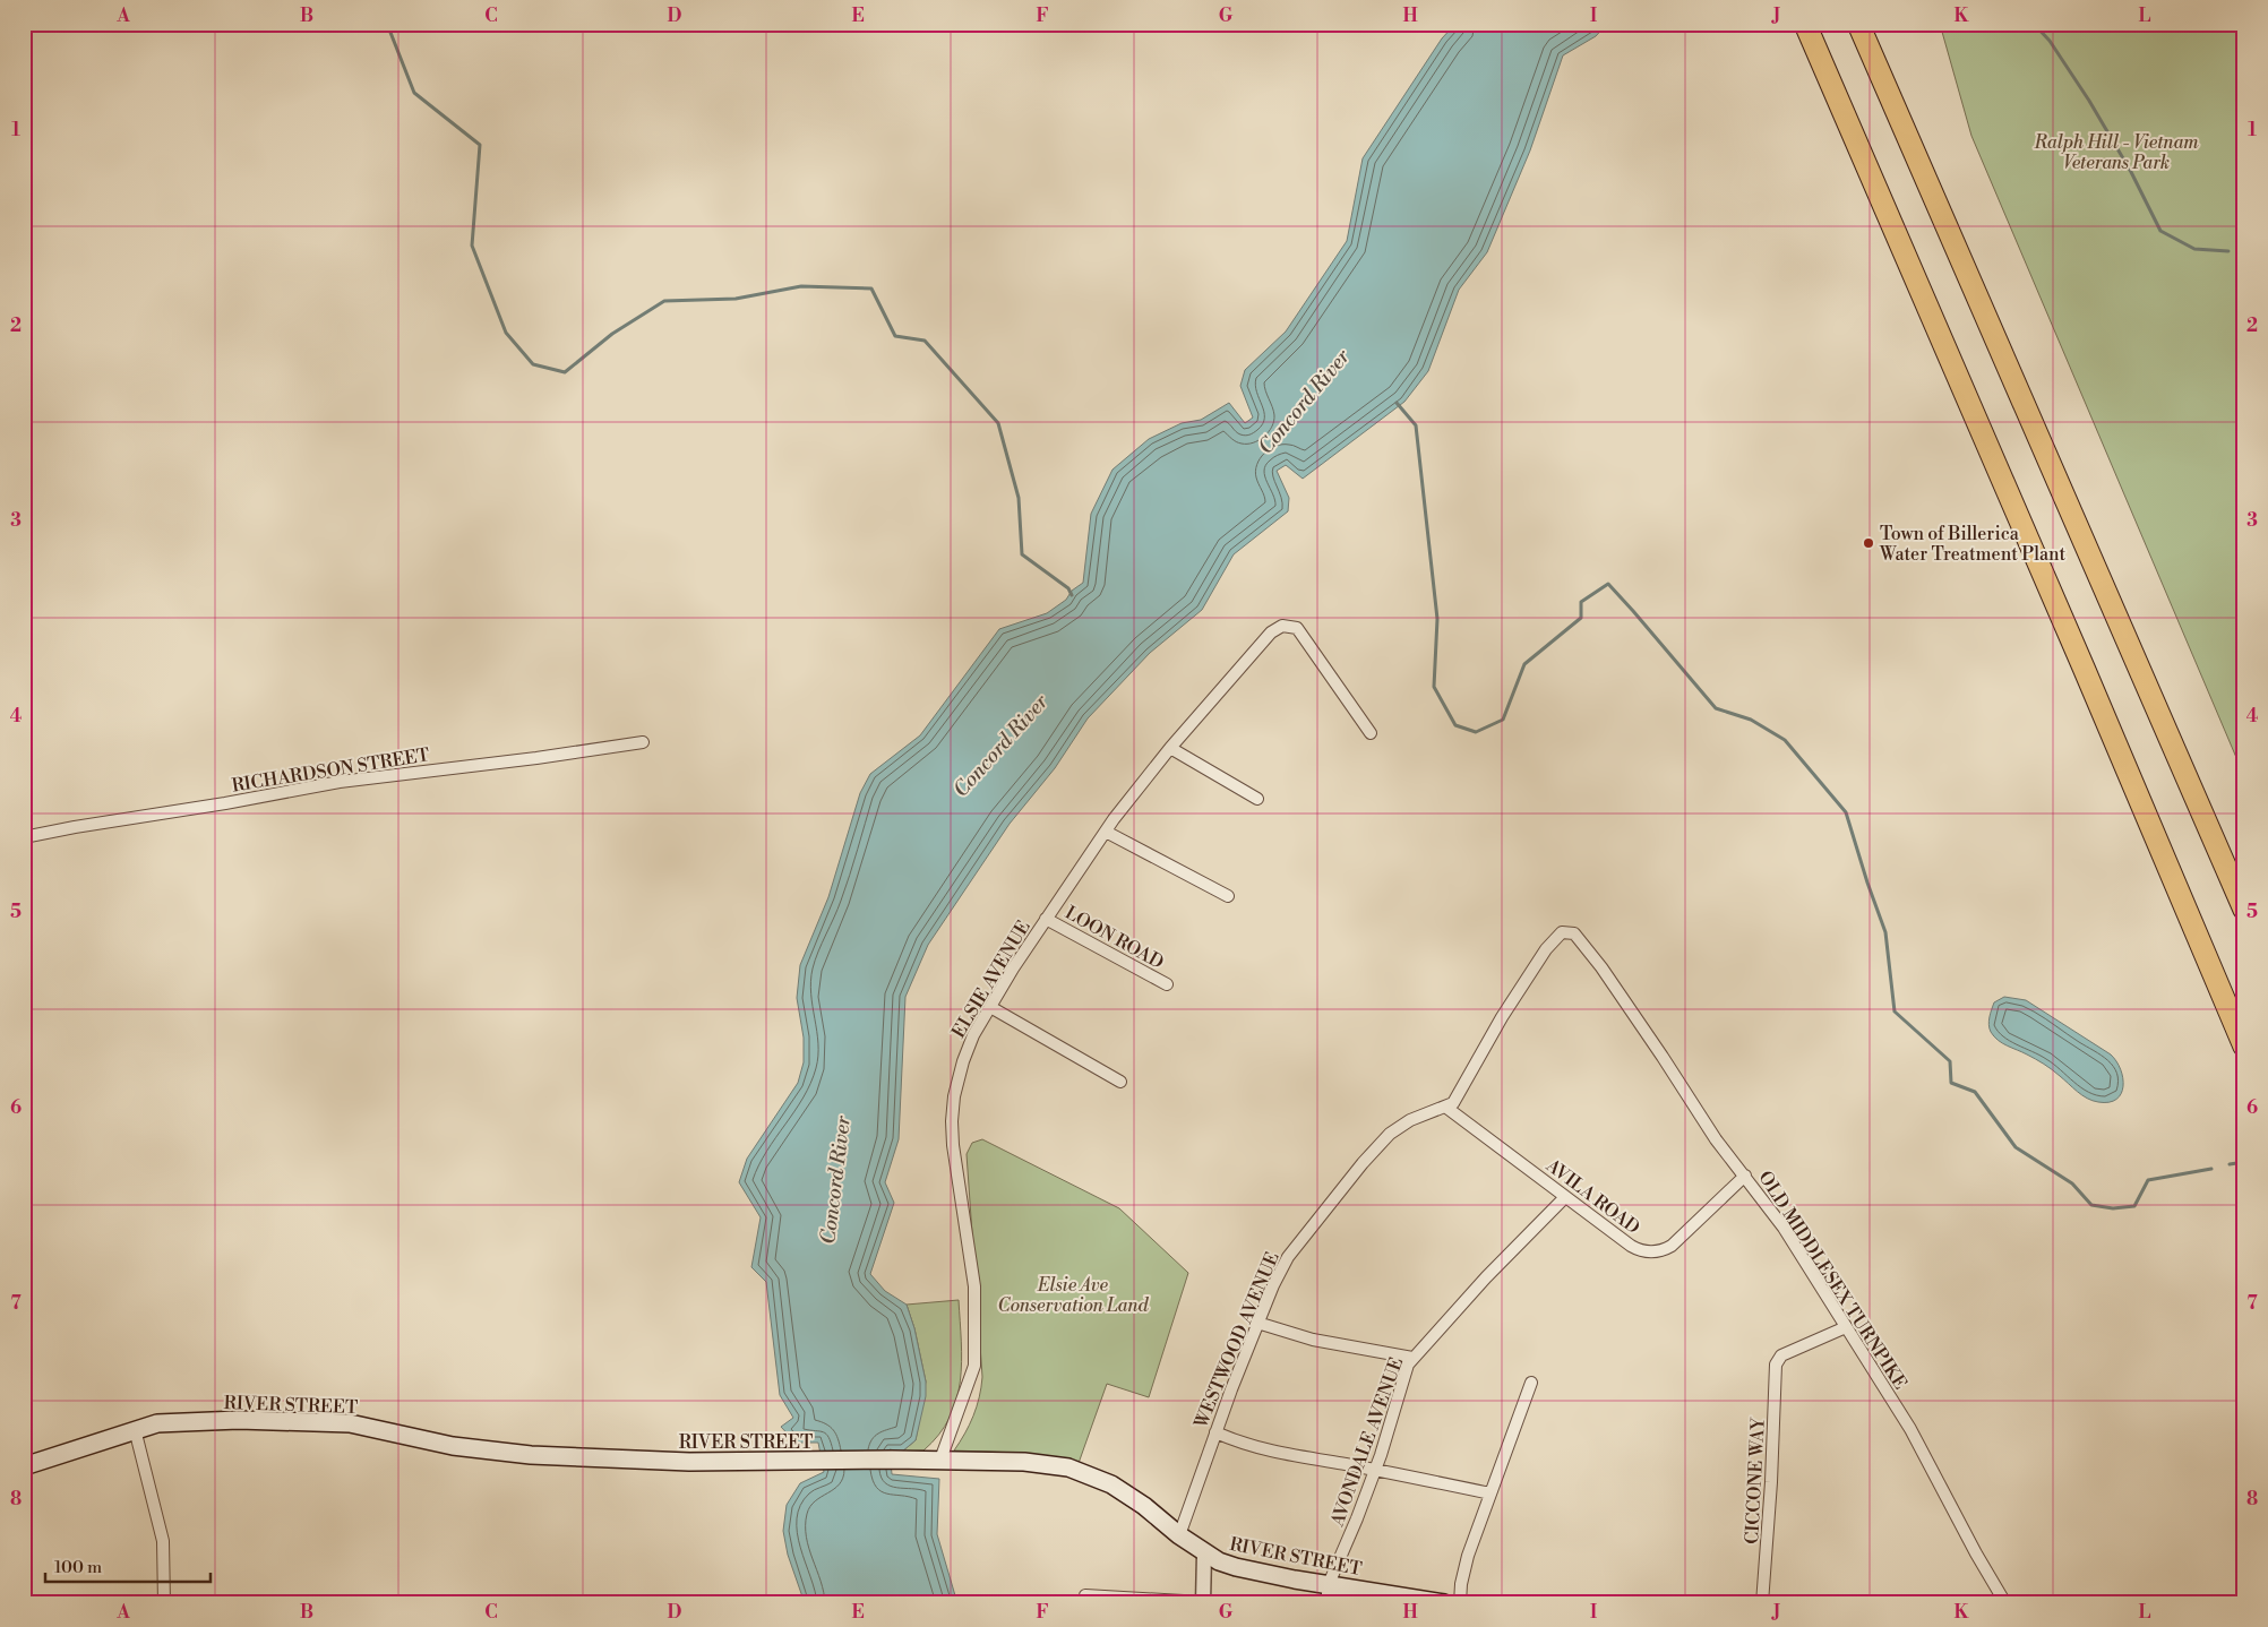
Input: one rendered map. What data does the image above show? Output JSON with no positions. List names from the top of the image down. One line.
{"streets":{"main road":["RIVER STREET"],"street":["RICHARDSON STREET","LOON ROAD","ELSIE AVENUE","AVILA ROAD","OLD MIDDLESEX TURNPIKE","WESTWOOD AVENUE","AVONDALE AVENUE","CICCONE WAY"]},"crossings":[["LOON ROAD","ELSIE AVENUE"],["ELSIE AVENUE","RIVER STREET"],["AVILA ROAD","OLD MIDDLESEX TURNPIKE"],["AVILA ROAD","WESTWOOD AVENUE"],["AVILA ROAD","AVONDALE AVENUE"],["OLD MIDDLESEX TURNPIKE","WESTWOOD AVENUE"],["OLD MIDDLESEX TURNPIKE","CICCONE WAY"],["WESTWOOD AVENUE","RIVER STREET"],["RIVER STREET","AVONDALE AVENUE"]],"water":["Concord River"],"parks":["Ralph Hill - Vietnam Veterans Park","Elsie Ave Conservation Land"],"places":["Town of Billerica Water Treatment Plant"],"scale_bar":"100 m","grid":{"columns":["A","B","C","D","E","F","G","H","I","J","K","L"],"rows":["1","2","3","4","5","6","7","8"]}}
